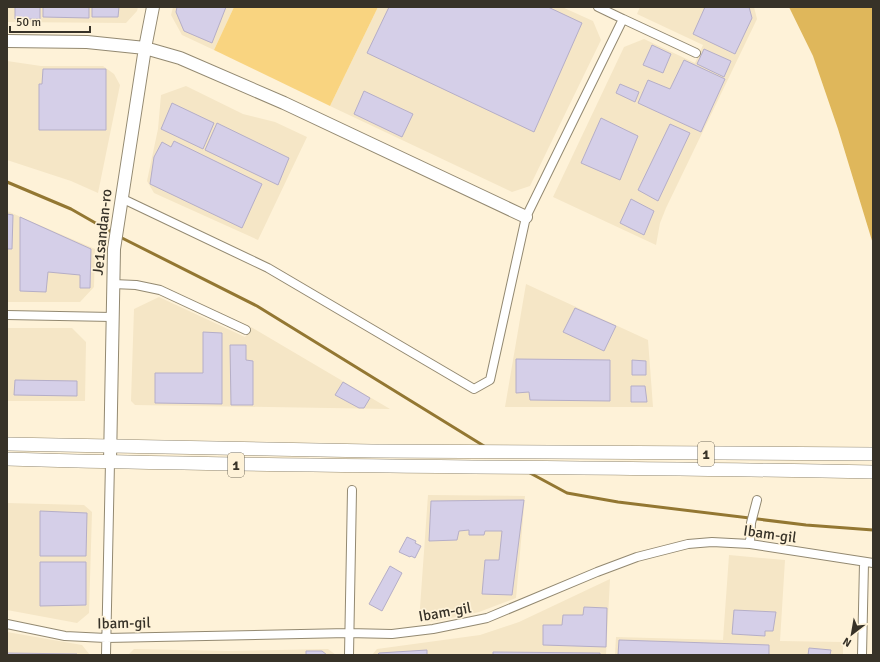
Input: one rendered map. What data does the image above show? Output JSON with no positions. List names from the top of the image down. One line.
{"streets":{"main road":["1"],"street":["Je1sandan-ro","Ibam-gil"]},"crossings":[["Je1sandan-ro","1"]],"scale_bar":"50 m","north":"bottom left"}
